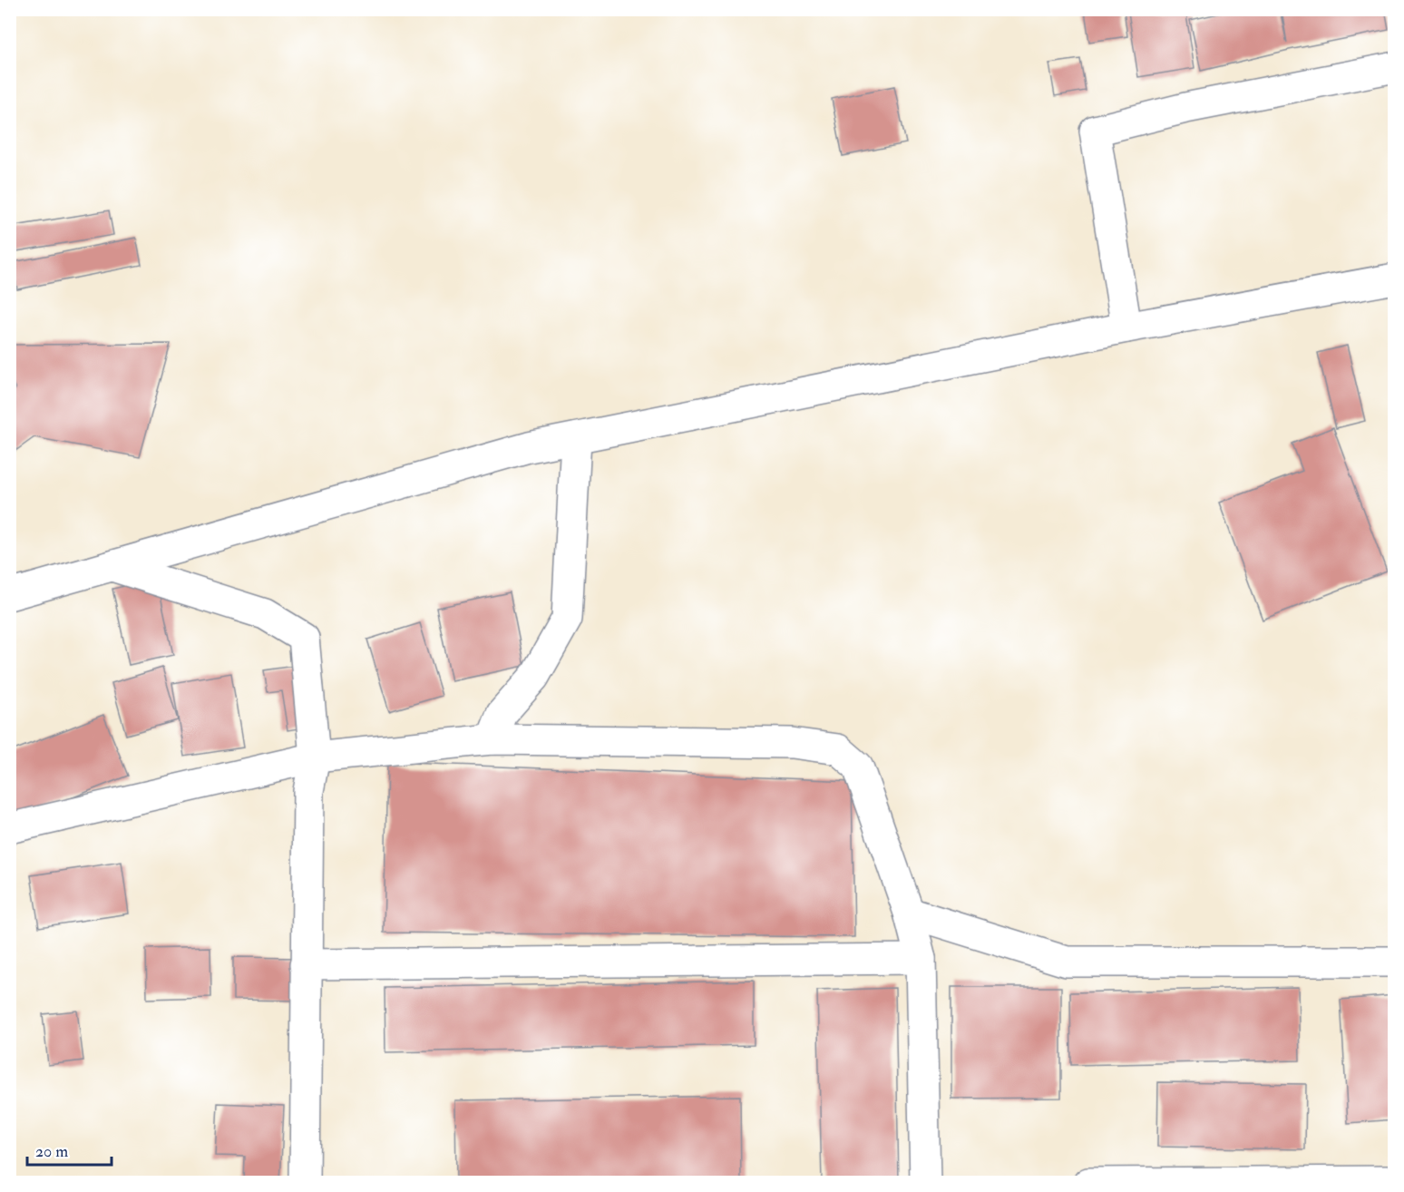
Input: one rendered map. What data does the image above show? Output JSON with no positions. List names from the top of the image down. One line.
{"scale_bar":"20 m"}
